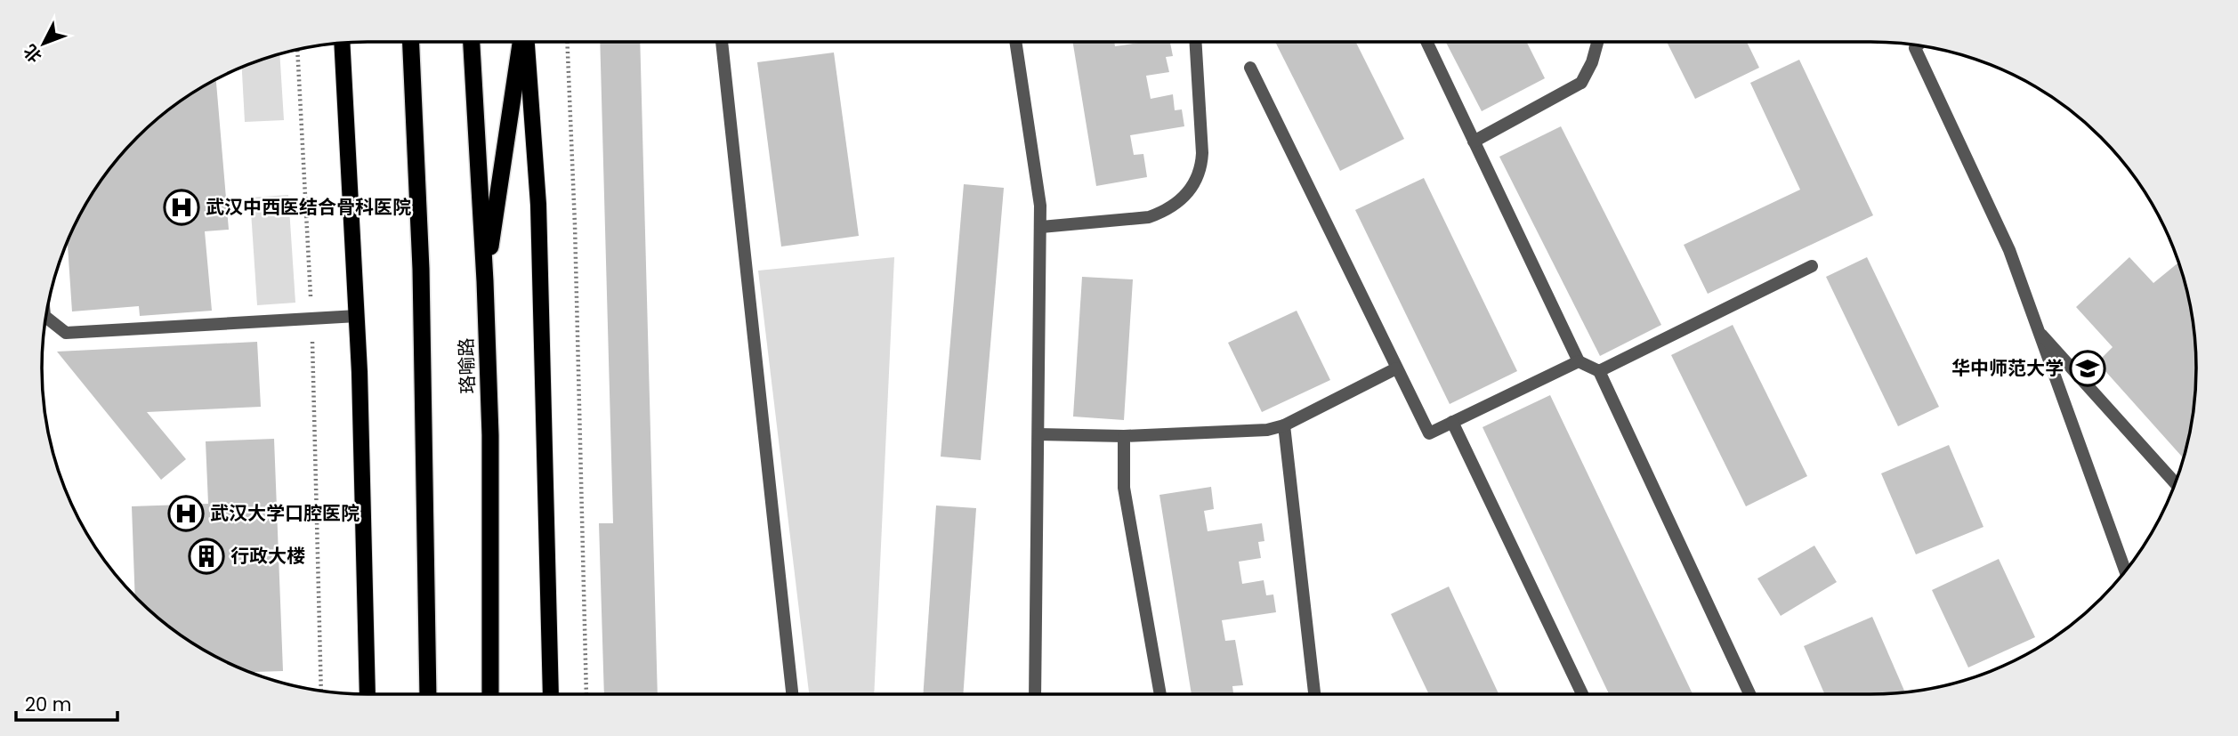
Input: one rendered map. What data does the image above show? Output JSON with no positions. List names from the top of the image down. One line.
{"streets":{"highway":["珞喻路"]},"places":{"hospital":["武汉中西医结合骨科医院","武汉大学口腔医院"],"school or university":["华中师范大学"],"building":["行政大楼"]},"scale_bar":"20 m","north":"bottom left"}
